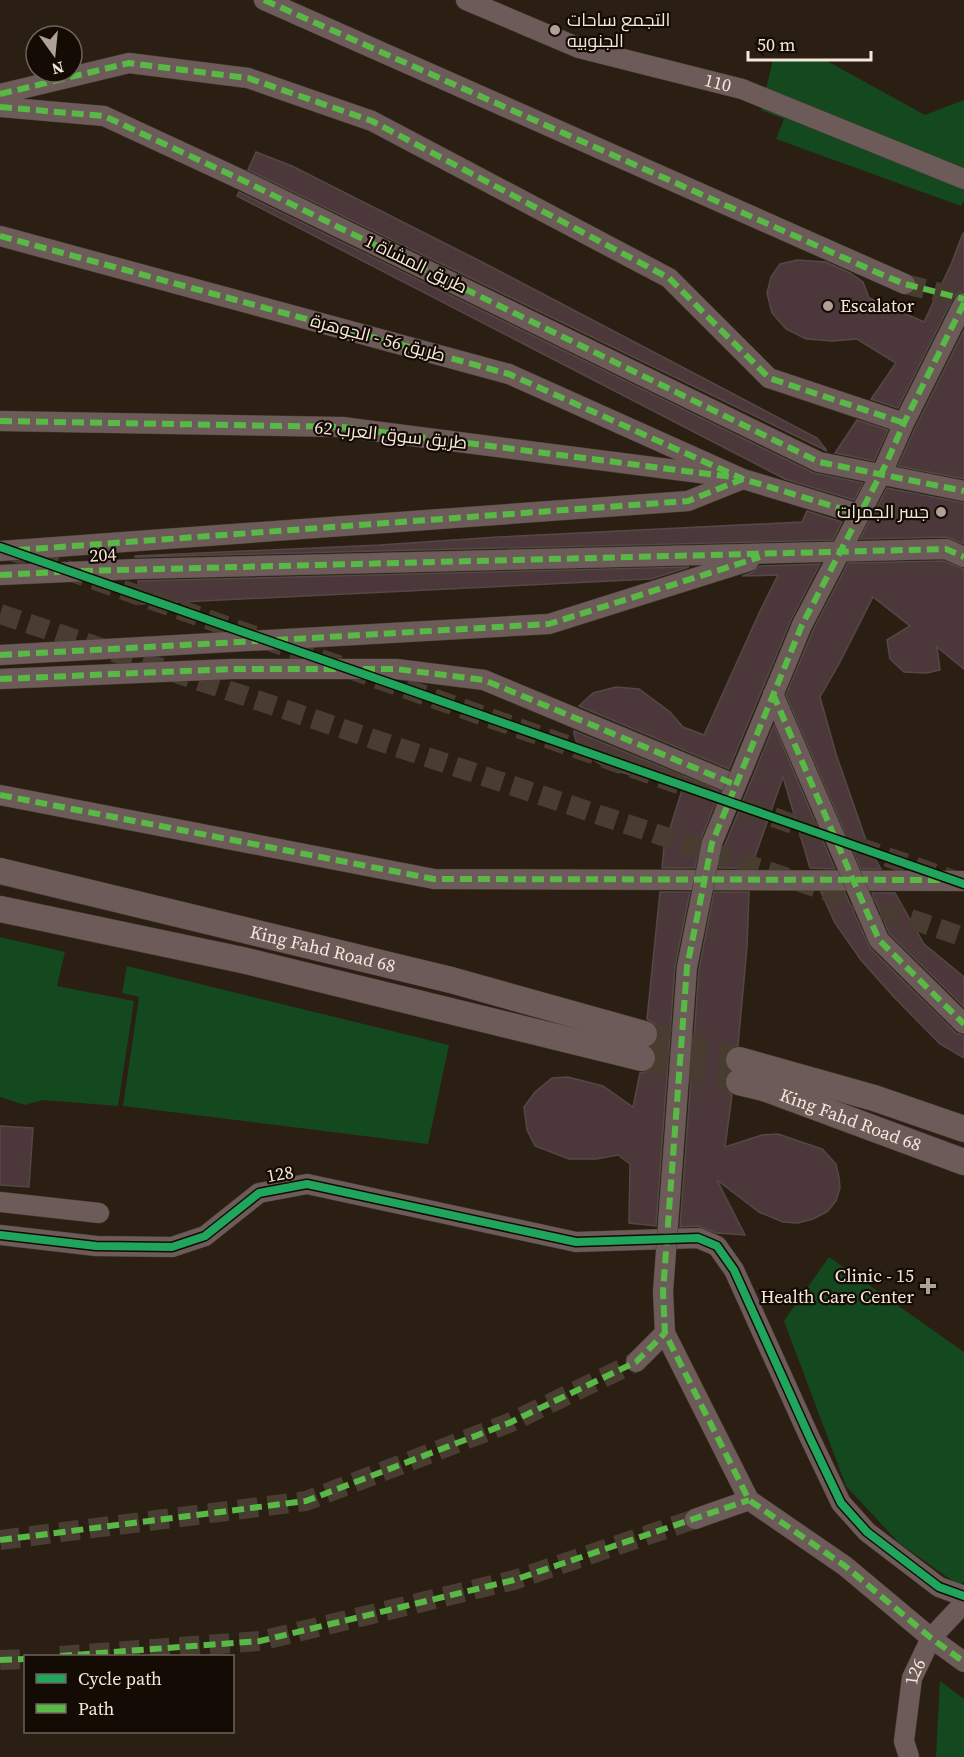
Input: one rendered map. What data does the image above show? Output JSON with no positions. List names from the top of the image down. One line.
{"streets":{"main road":["King Fahd Road 68"],"street":["110","طريق المشاة 1","طريق 56 - الجوهرة","طريق سوق العرب 62","204","128","126"]},"crossings":[["طريق 56 - الجوهرة","طريق سوق العرب 62"]],"places":{"other":["التجمع ساحات الجنوبيه","Escalator","جسر الجمرات"],"health":["Clinic - 15 Health Care Center"]},"legend":["Cycle path","Path"],"scale_bar":"50 m","north":"bottom"}
